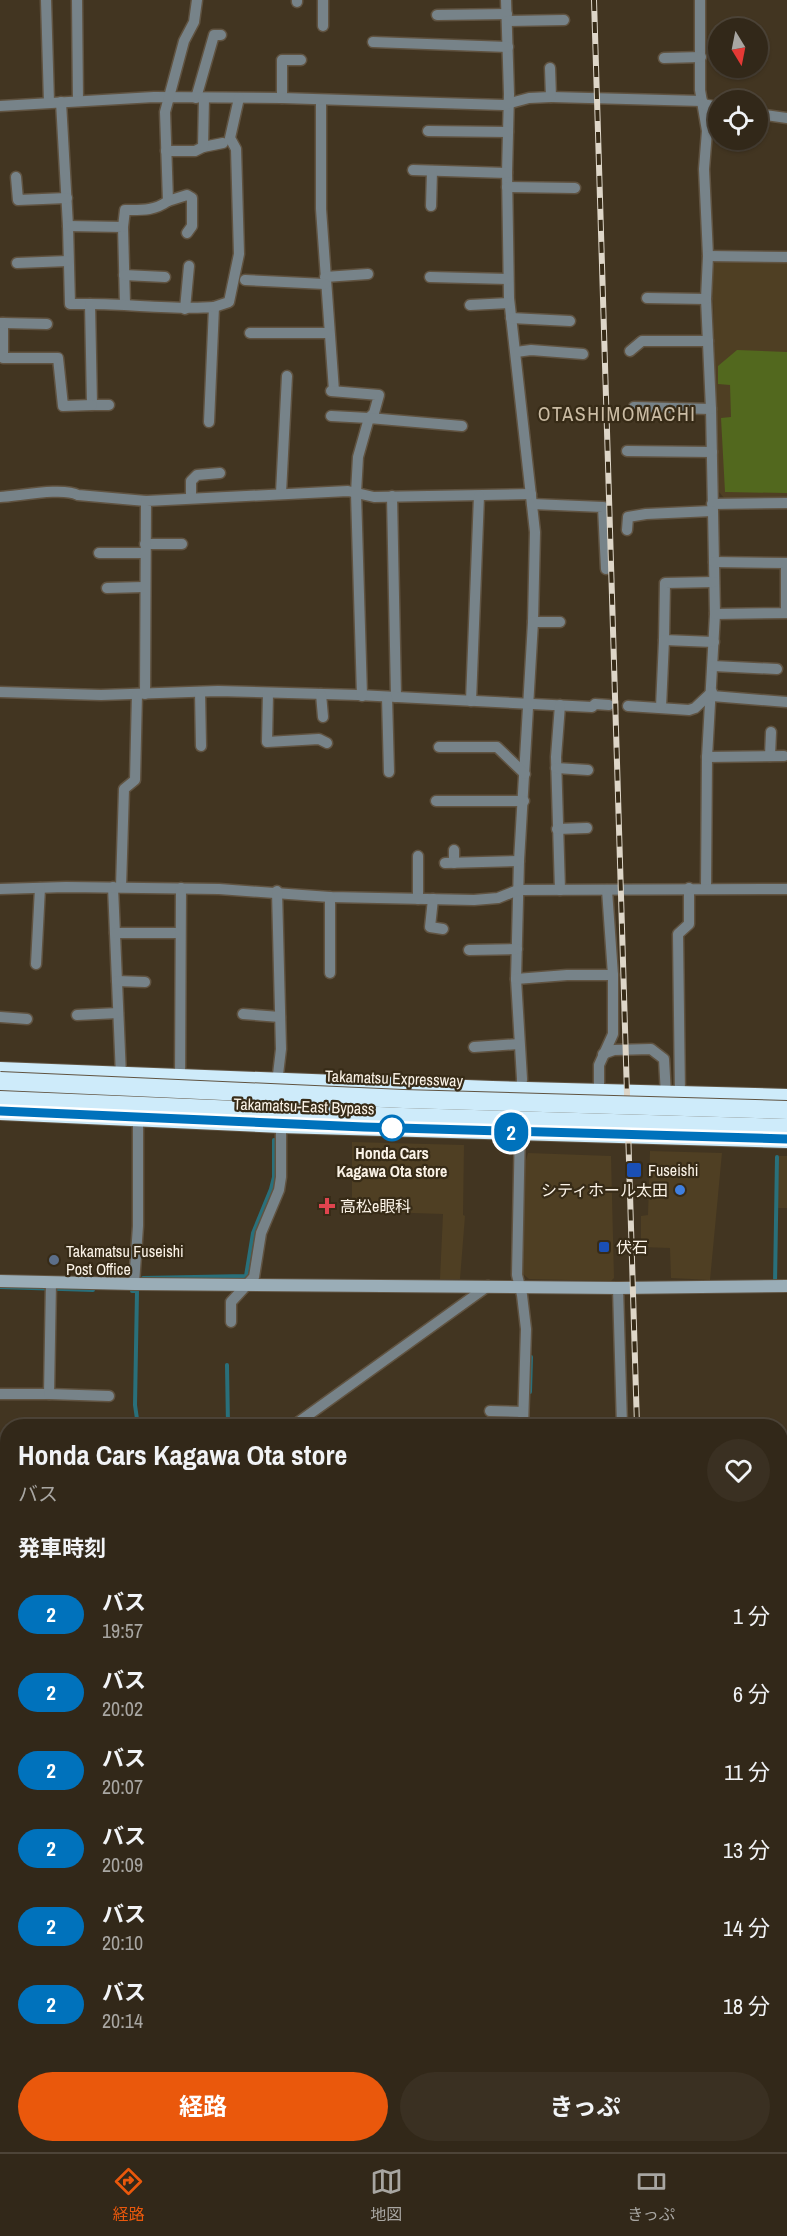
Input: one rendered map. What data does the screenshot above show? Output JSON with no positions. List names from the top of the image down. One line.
{"streets":{"highway":["Takamatsu Expressway","Takamatsu-East Bypass"]},"districts":["OTASHIMOMACHI"],"places":{"other":["Honda Cars Kagawa Ota store","シティホール太田","Takamatsu Fuseishi Post Office"],"transit":["Fuseishi","伏石"],"health":["高松e眼科"]},"lines":["bus line 2"],"north":"bottom","page":{"on_map":"2","heading":[["Honda Cars Kagawa Ota store","バス"],"発車時刻"],"list":[{"mark":"2","name":"バス","note":"19:57","value":"1 分"},{"mark":"2","name":"バス","note":"20:02","value":"6 分"},{"mark":"2","name":"バス","note":"20:07","value":"11 分"},{"mark":"2","name":"バス","note":"20:09","value":"13 分"},{"mark":"2","name":"バス","note":"20:10","value":"14 分"},{"mark":"2","name":"バス","note":"20:14","value":"18 分"}],"buttons":["経路","きっぷ"],"tabs":["経路","地図","きっぷ"]}}
